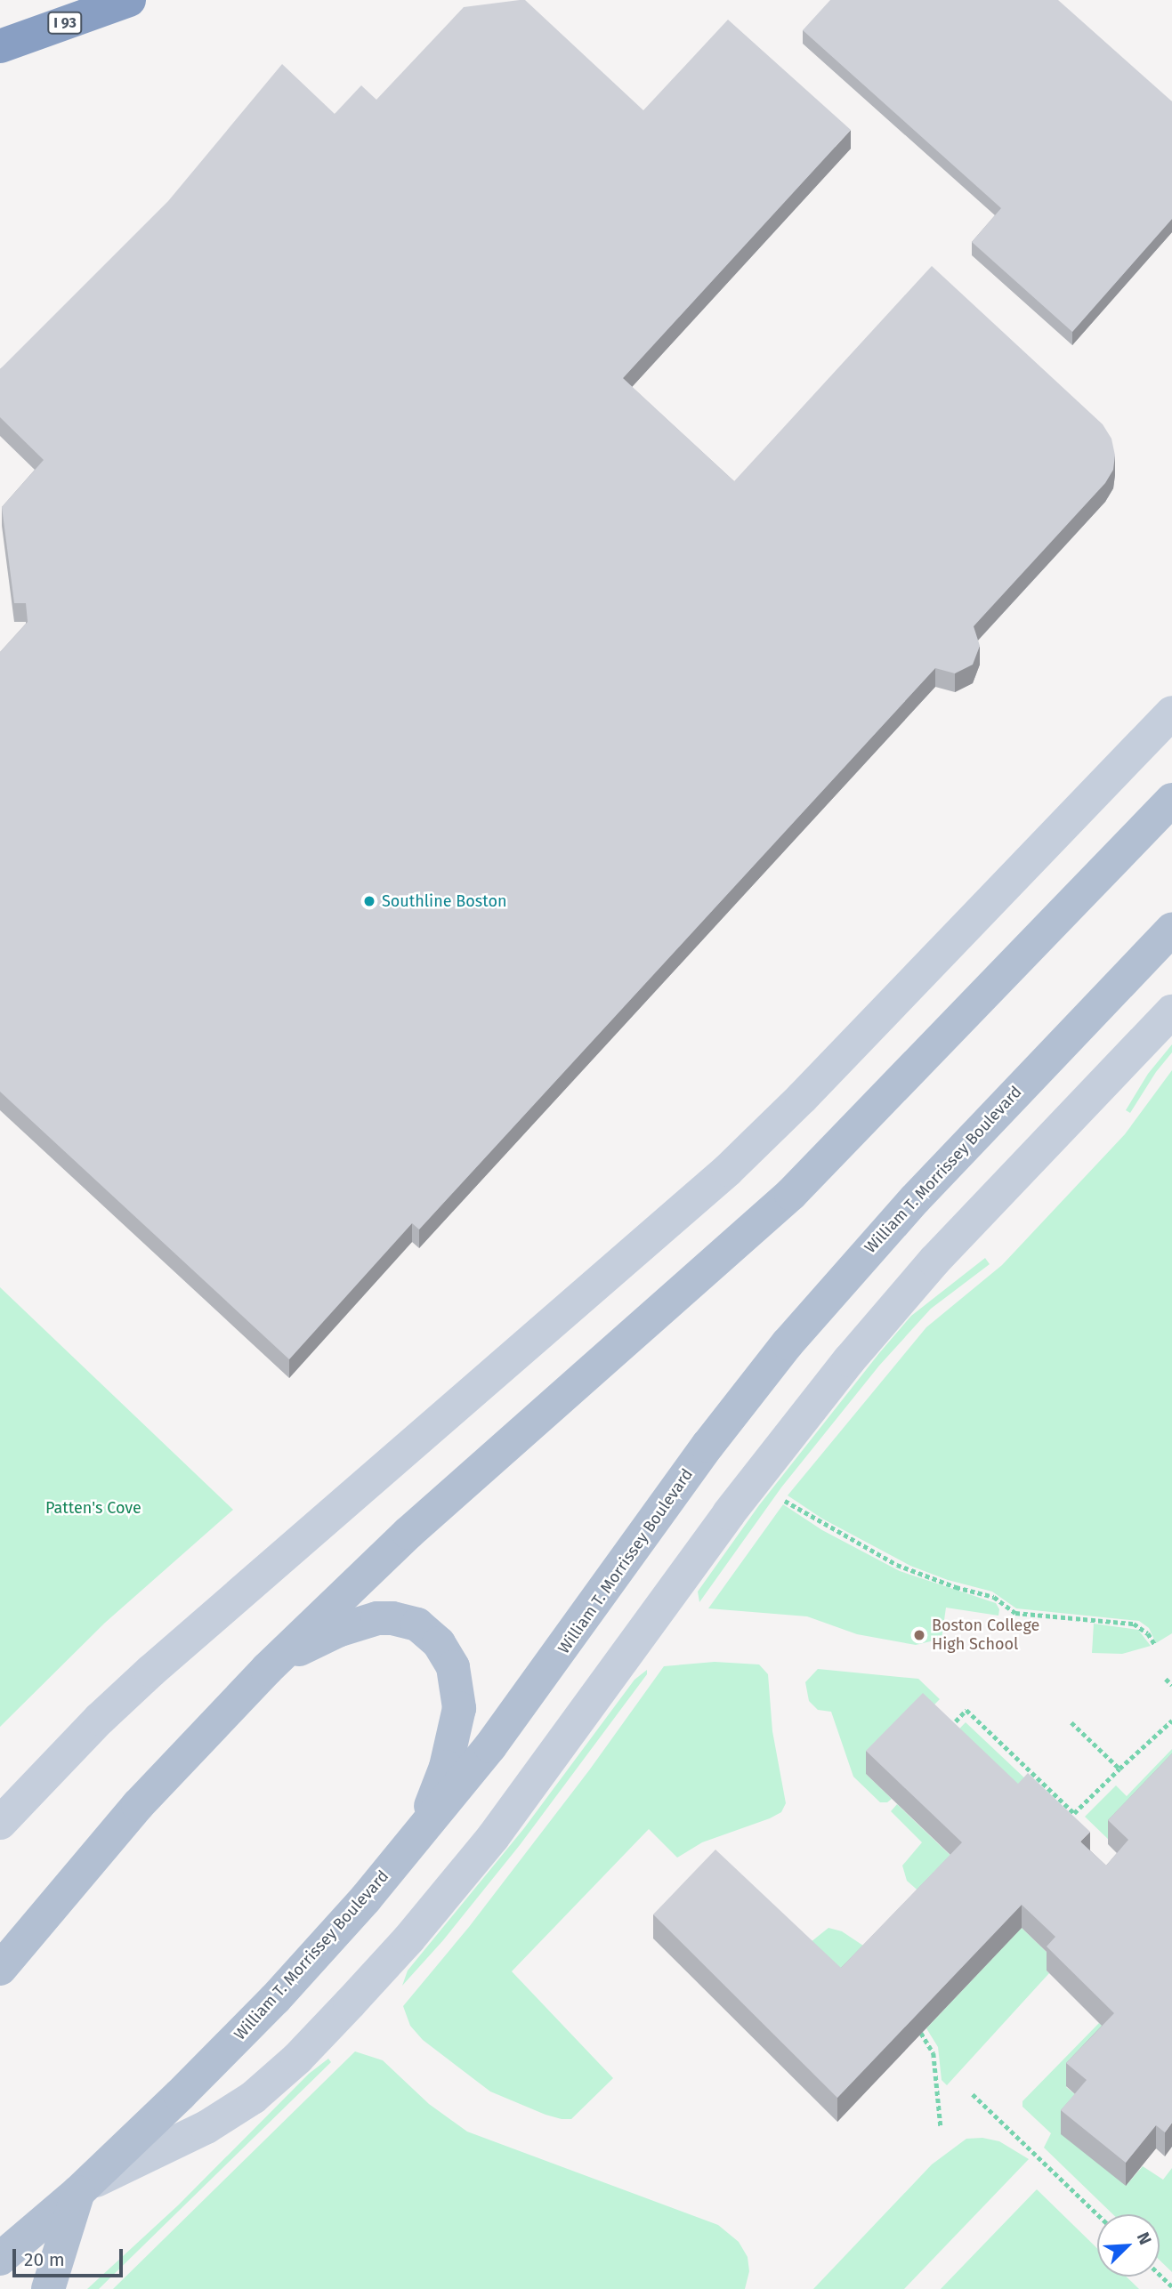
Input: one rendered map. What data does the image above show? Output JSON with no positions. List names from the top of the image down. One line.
{"streets":{"highway":["I 93"],"main road":["William T. Morrissey Boulevard"]},"parks":["Patten's Cove"],"places":["Southline Boston","Boston College High School"],"scale_bar":"20 m","north":"top right"}
